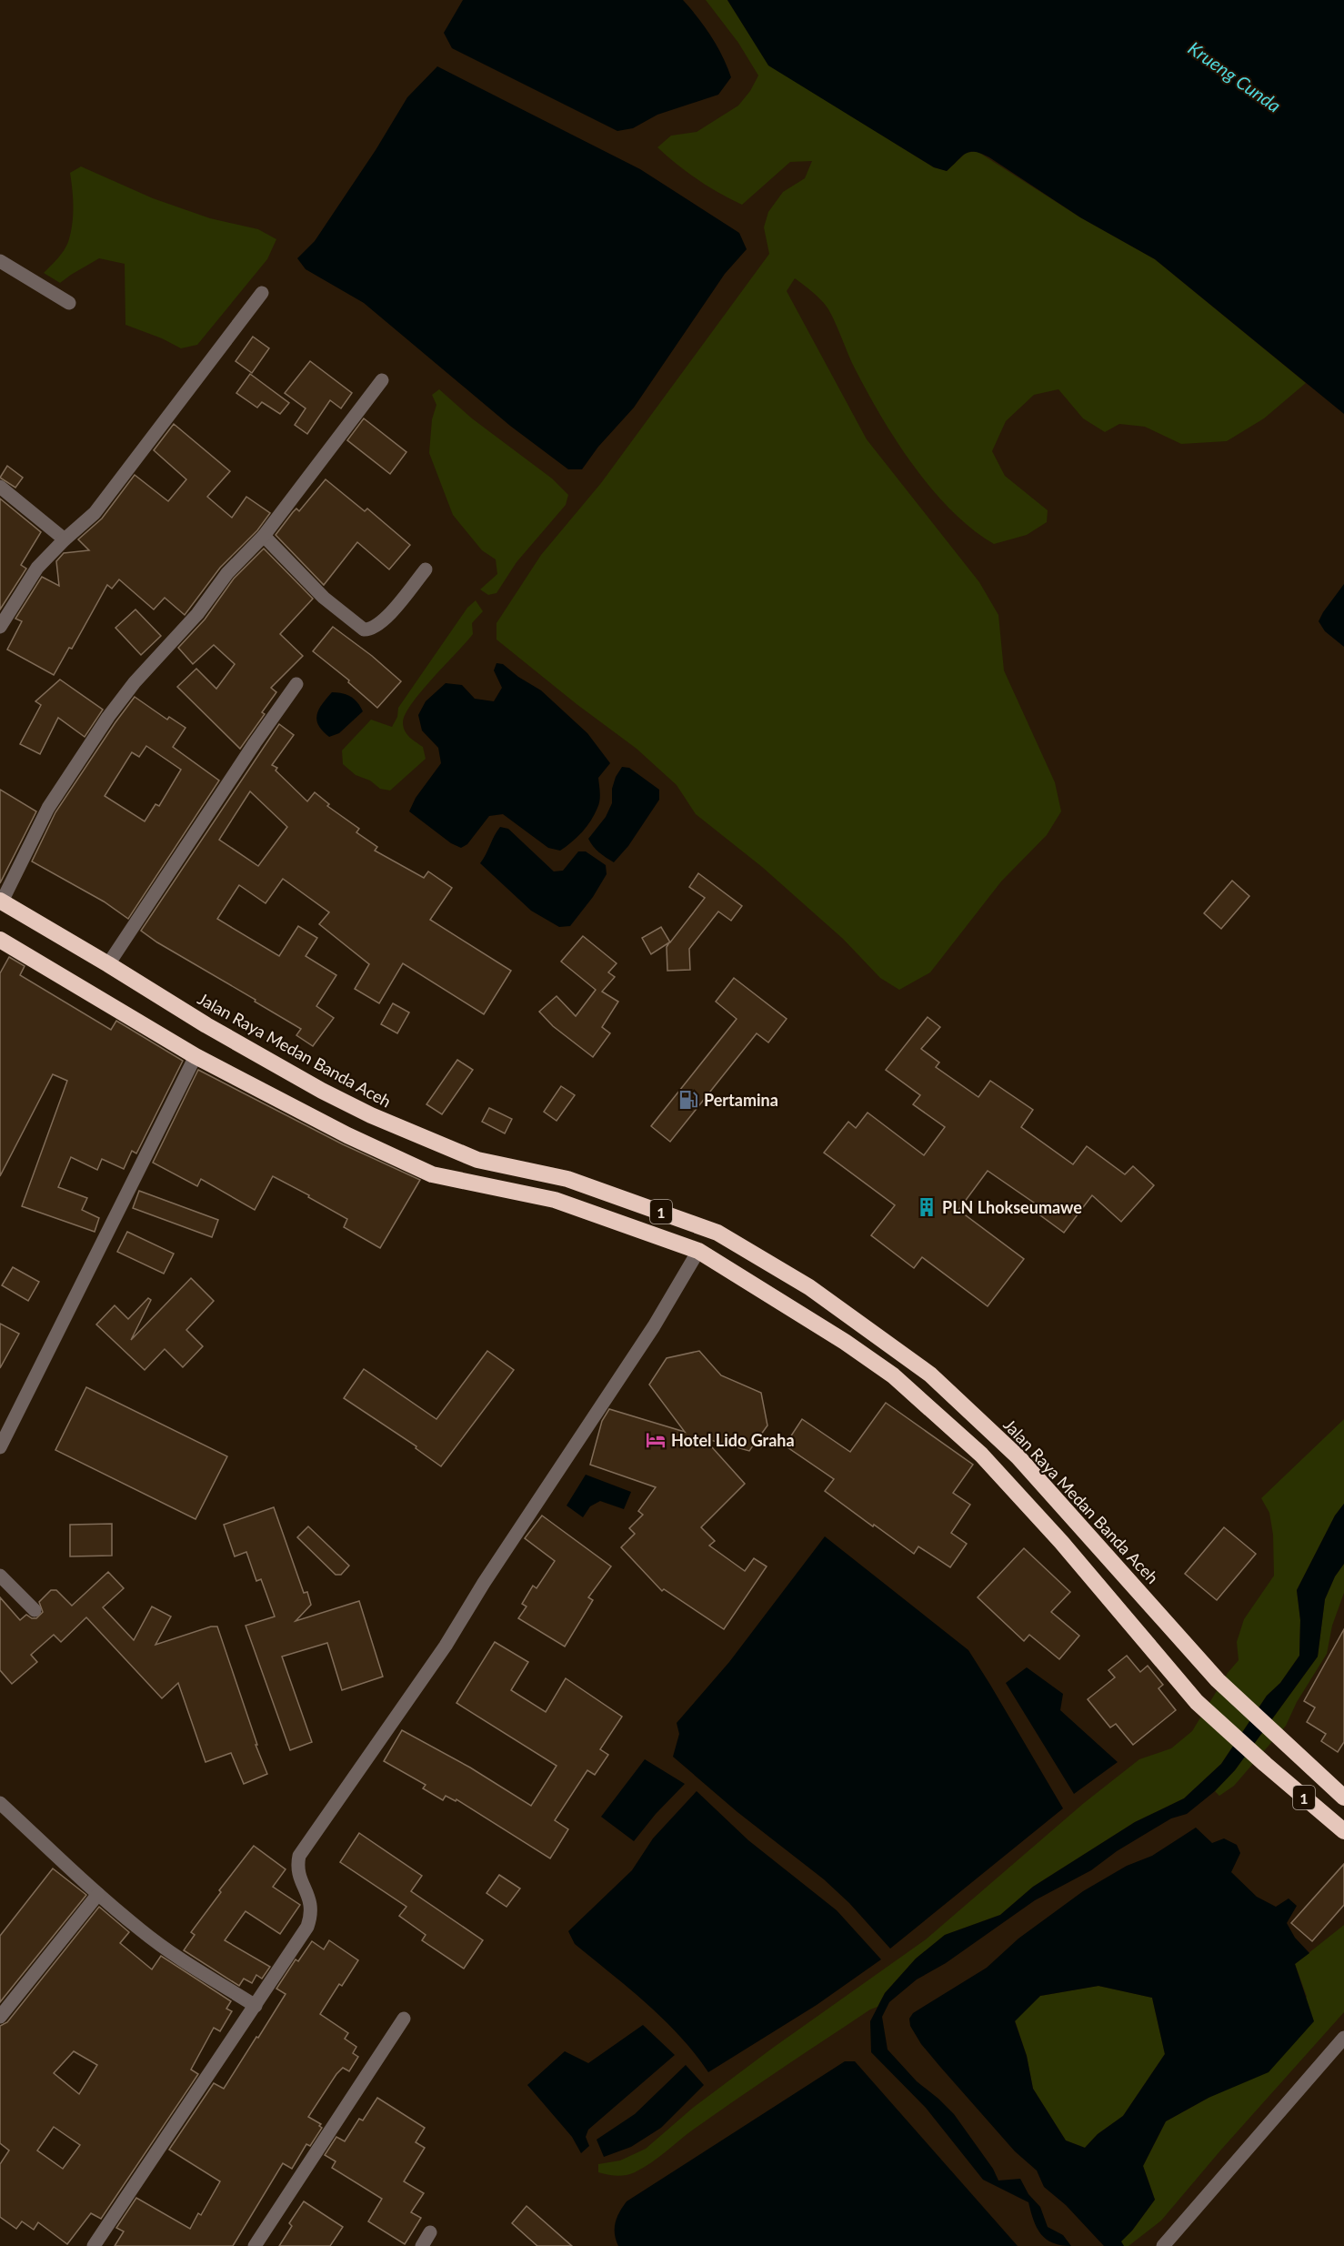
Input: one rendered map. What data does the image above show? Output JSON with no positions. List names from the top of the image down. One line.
{"streets":{"highway":["Jalan Raya Medan Banda Aceh","1"]},"water":["Krueng Cunda"],"places":{"fuel station":["Pertamina"],"building":["PLN Lhokseumawe"],"hotel":["Hotel Lido Graha"]}}
